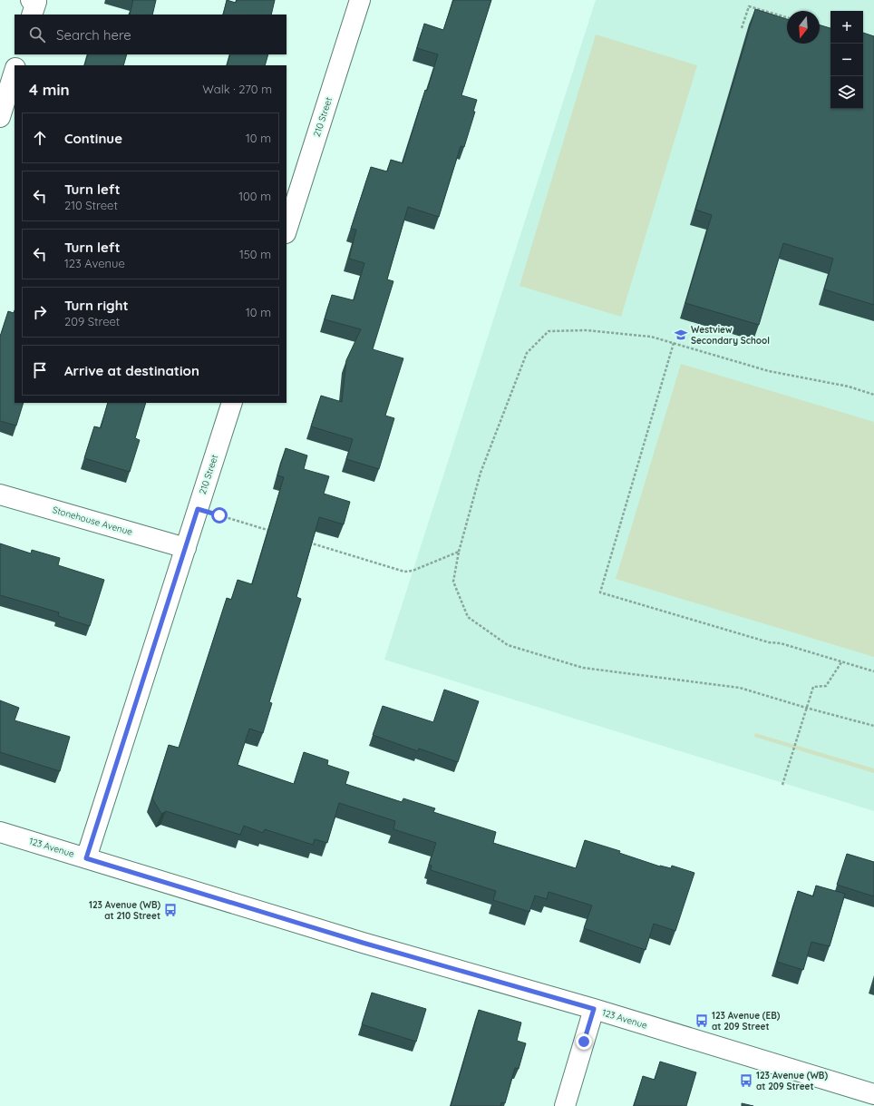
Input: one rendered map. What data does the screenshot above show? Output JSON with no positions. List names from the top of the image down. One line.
{"streets":{"street":["210 Street","Stonehouse Avenue","123 Avenue"]},"crossings":[["210 Street","Stonehouse Avenue"],["210 Street","123 Avenue"]],"places":{"school or university":["Westview Secondary School"],"bus stop":["123 Avenue (WB) at 210 Street","123 Avenue (EB) at 209 Street","123 Avenue (WB) at 209 Street"]},"north":"bottom","page":{"map_buttons":["+","−"],"search":"Search here","heading":["4 min","Walk · 270 m"],"list":[["Continue","10 m"],["Turn left","210 Street","100 m"],["Turn left","123 Avenue","150 m"],["Turn right","209 Street","10 m"],"Arrive at destination"]}}
